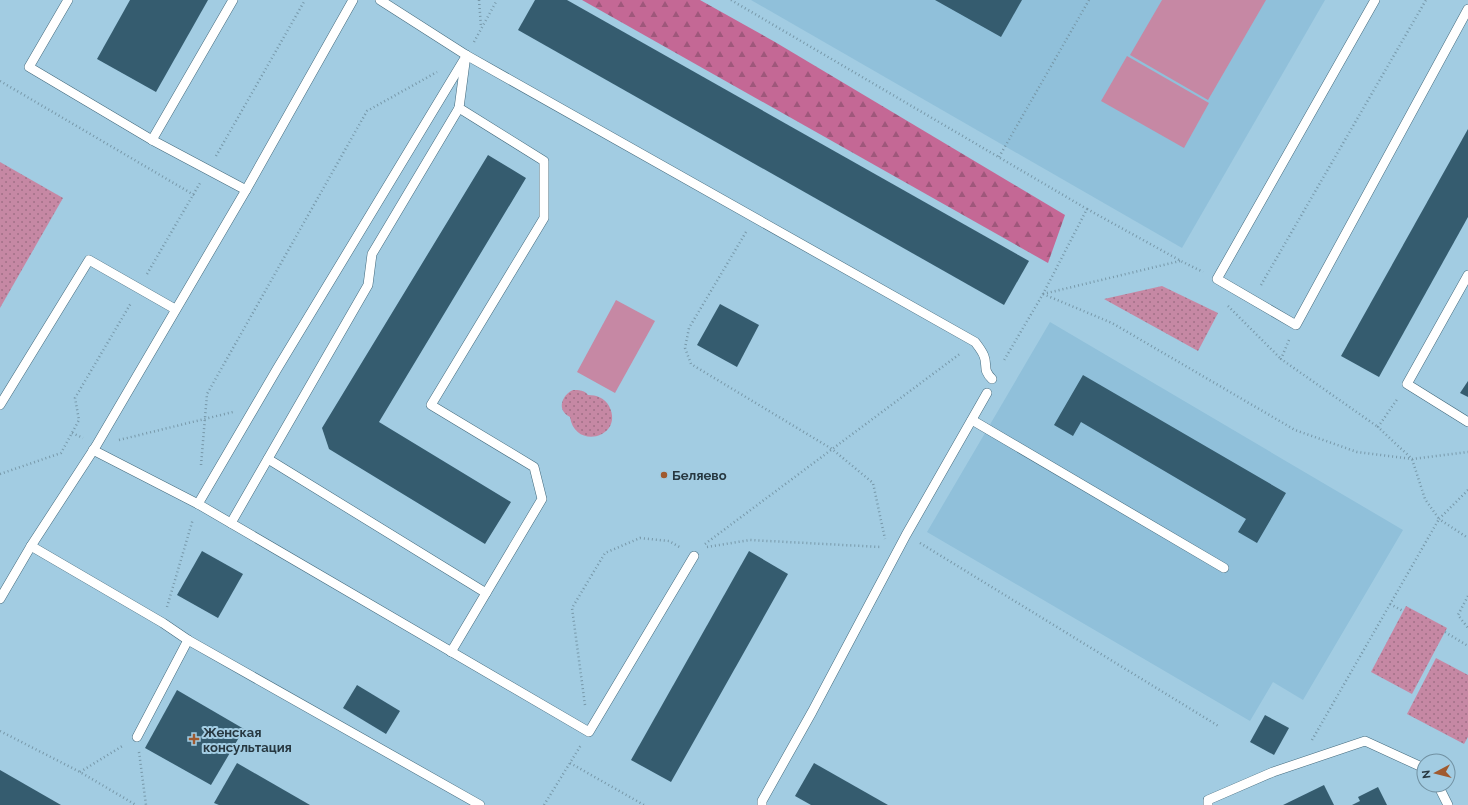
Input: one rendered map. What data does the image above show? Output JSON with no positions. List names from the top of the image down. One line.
{"places":{"other":["Беляево"],"health":["Женская консультация"]},"north":"left"}
